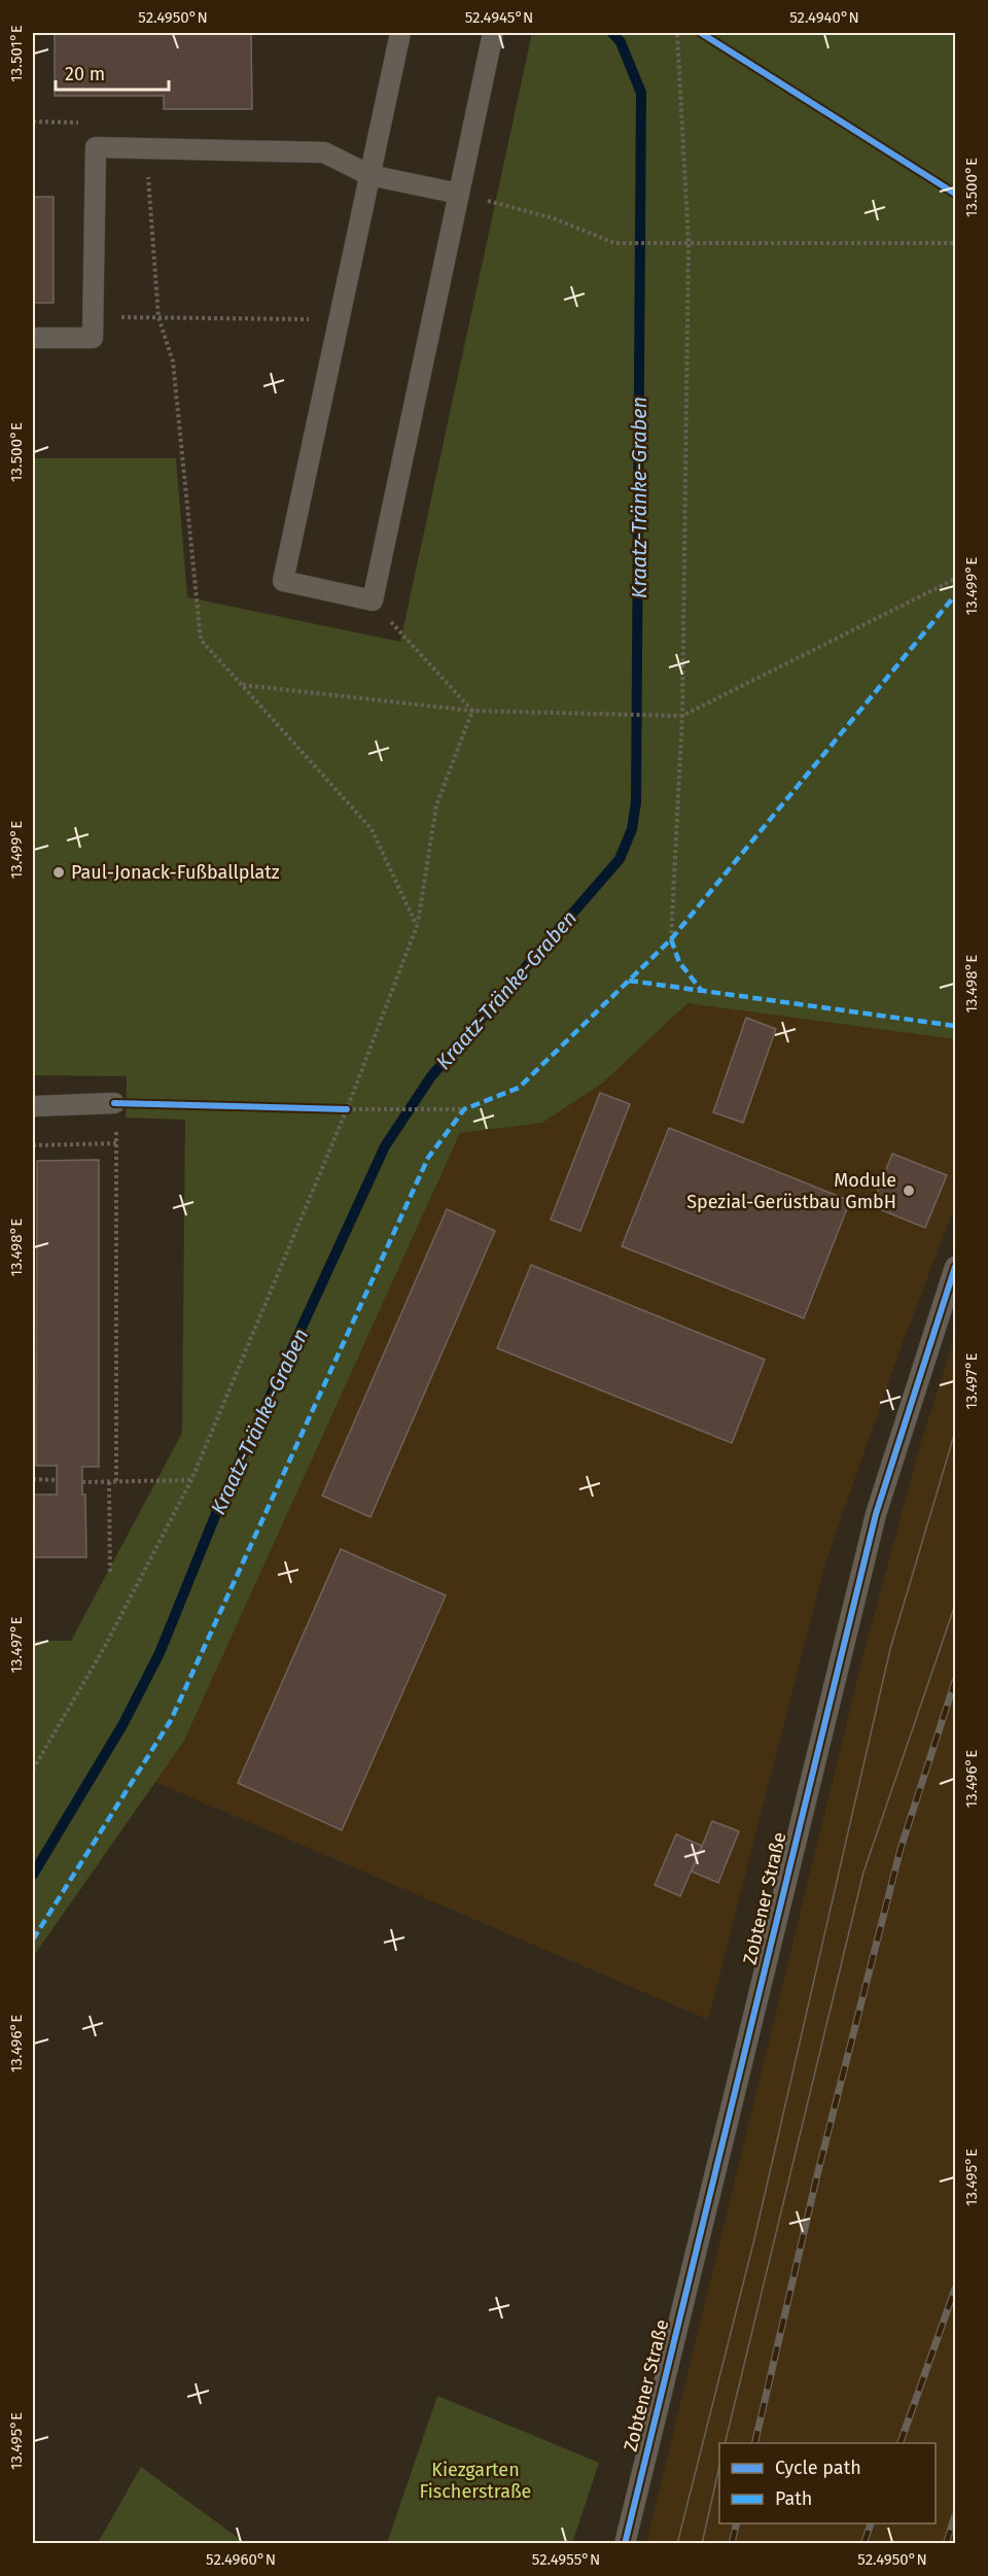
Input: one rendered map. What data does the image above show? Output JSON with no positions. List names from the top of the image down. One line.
{"streets":{"lane":["Zobtener Straße"]},"water":["Kraatz-Tränke-Graben"],"parks":["Kiezgarten Fischerstraße"],"places":["Paul-Jonack-Fußballplatz","Module Spezial-Gerüstbau GmbH"],"legend":["Cycle path","Path"],"scale_bar":"20 m","coordinates":["52.4950°N","52.4945°N","52.4940°N","13.501°E","13.500°E","13.499°E","13.498°E","13.497°E","13.496°E","13.495°E","52.4960°N","52.4955°N"]}
